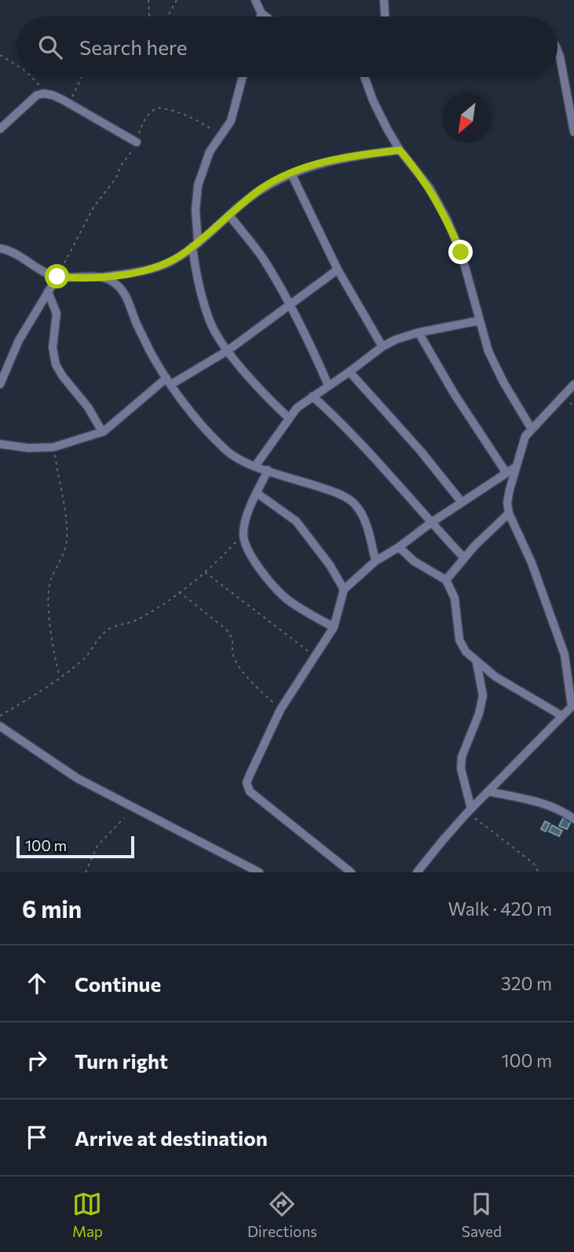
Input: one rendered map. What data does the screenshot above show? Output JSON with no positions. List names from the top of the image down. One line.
{"scale_bar":"100 m","north":"bottom left","page":{"search":"Search here","scale":"100 m","heading":["6 min","Walk · 420 m"],"list":[["Continue","320 m"],["Turn right","100 m"],"Arrive at destination"],"nav":["Map","Directions","Saved"]}}
